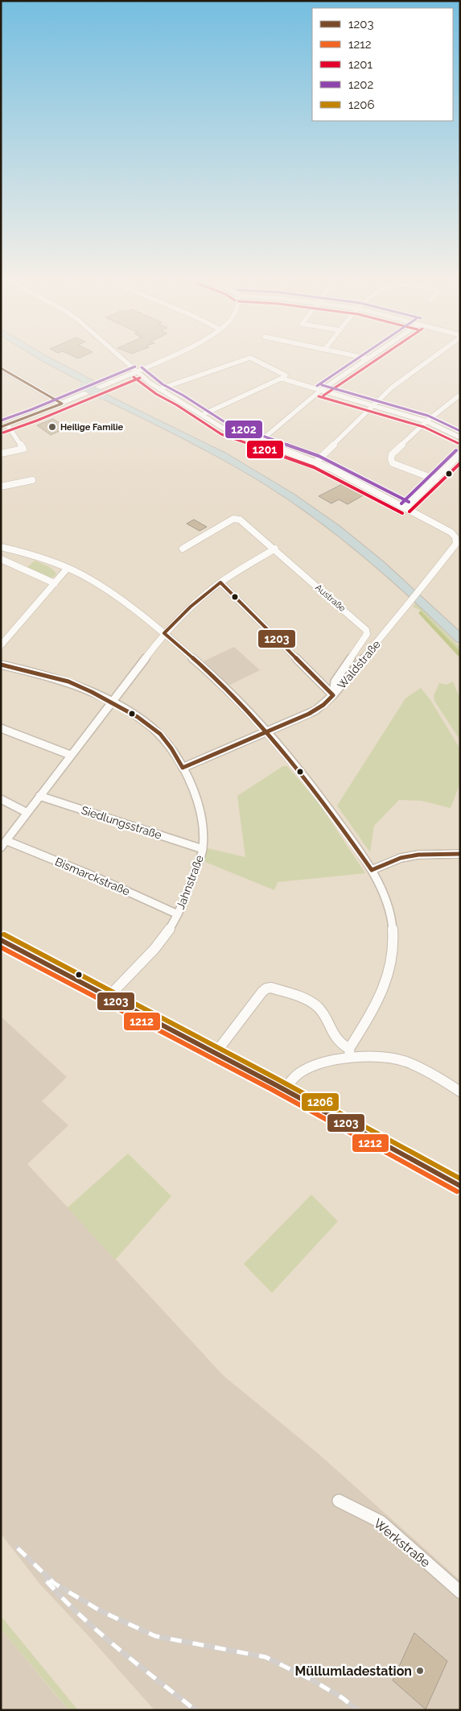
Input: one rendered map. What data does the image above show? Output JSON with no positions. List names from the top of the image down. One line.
{"streets":{"street":["Austraße","Waldstraße","Siedlungsstraße","Bismarckstraße","Jahnstraße","Werkstraße"]},"crossings":[["Austraße","Waldstraße"],["Waldstraße","Jahnstraße"],["Siedlungsstraße","Jahnstraße"],["Bismarckstraße","Jahnstraße"]],"places":["Heilige Familie","Müllumladestation"],"lines":["transit line 1201","transit line 1202","transit line 1203","transit line 1206","transit line 1212"],"legend":["1203","1212","1201","1202","1206"]}
